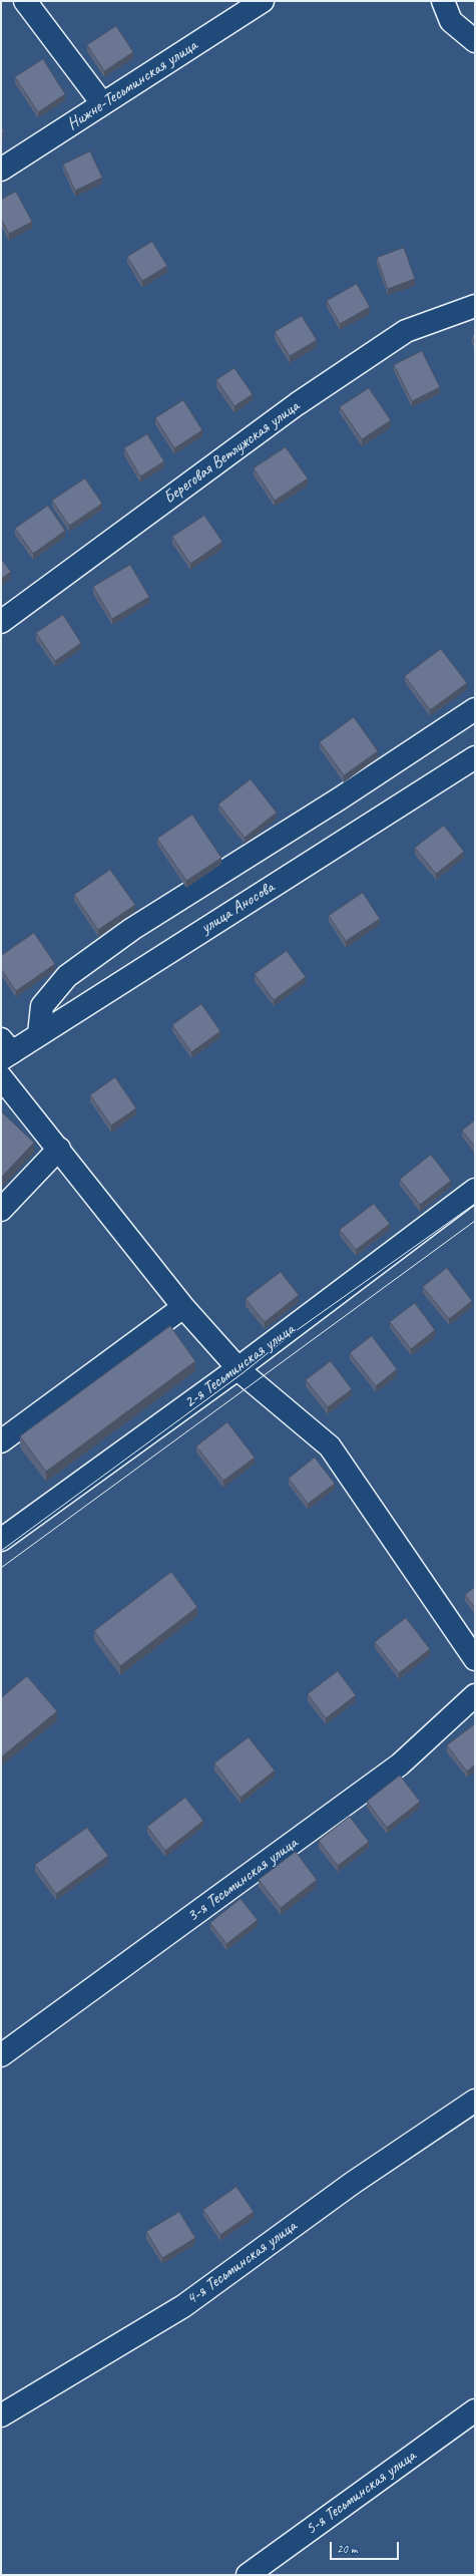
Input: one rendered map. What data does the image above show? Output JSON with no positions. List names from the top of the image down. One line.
{"streets":{"street":["Нижне-Тесьминская улица","Береговая Ветлужская улица","улица Аносова","2-я Тесьминская улица","3-я Тесьминская улица","4-я Тесьминская улица","5-я Тесьминская улица"]},"scale_bar":"20 m"}
